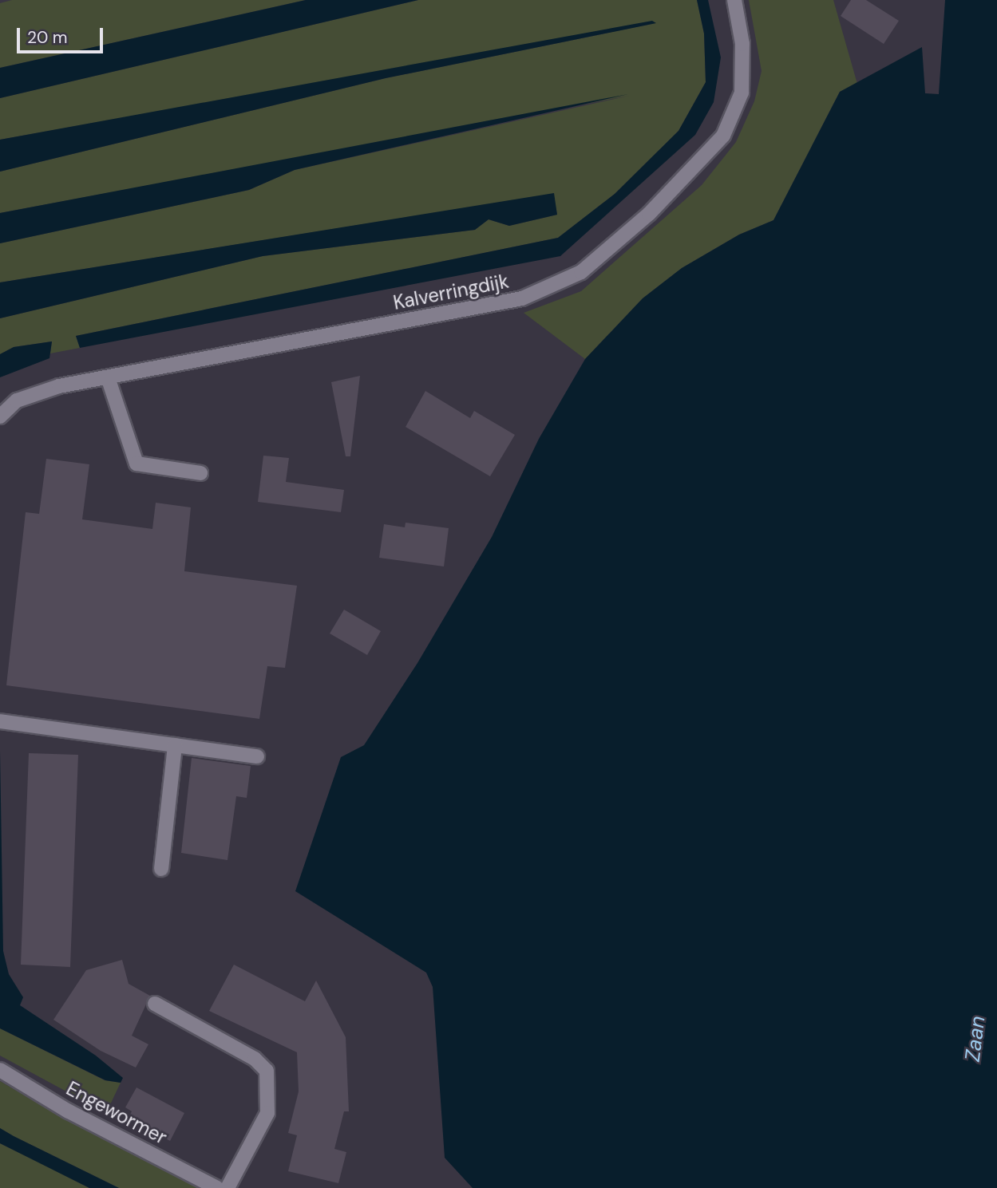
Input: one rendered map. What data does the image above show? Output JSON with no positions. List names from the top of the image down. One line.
{"streets":{"street":["Kalverringdijk","Engewormer"]},"water":["Zaan"],"scale_bar":"20 m"}
